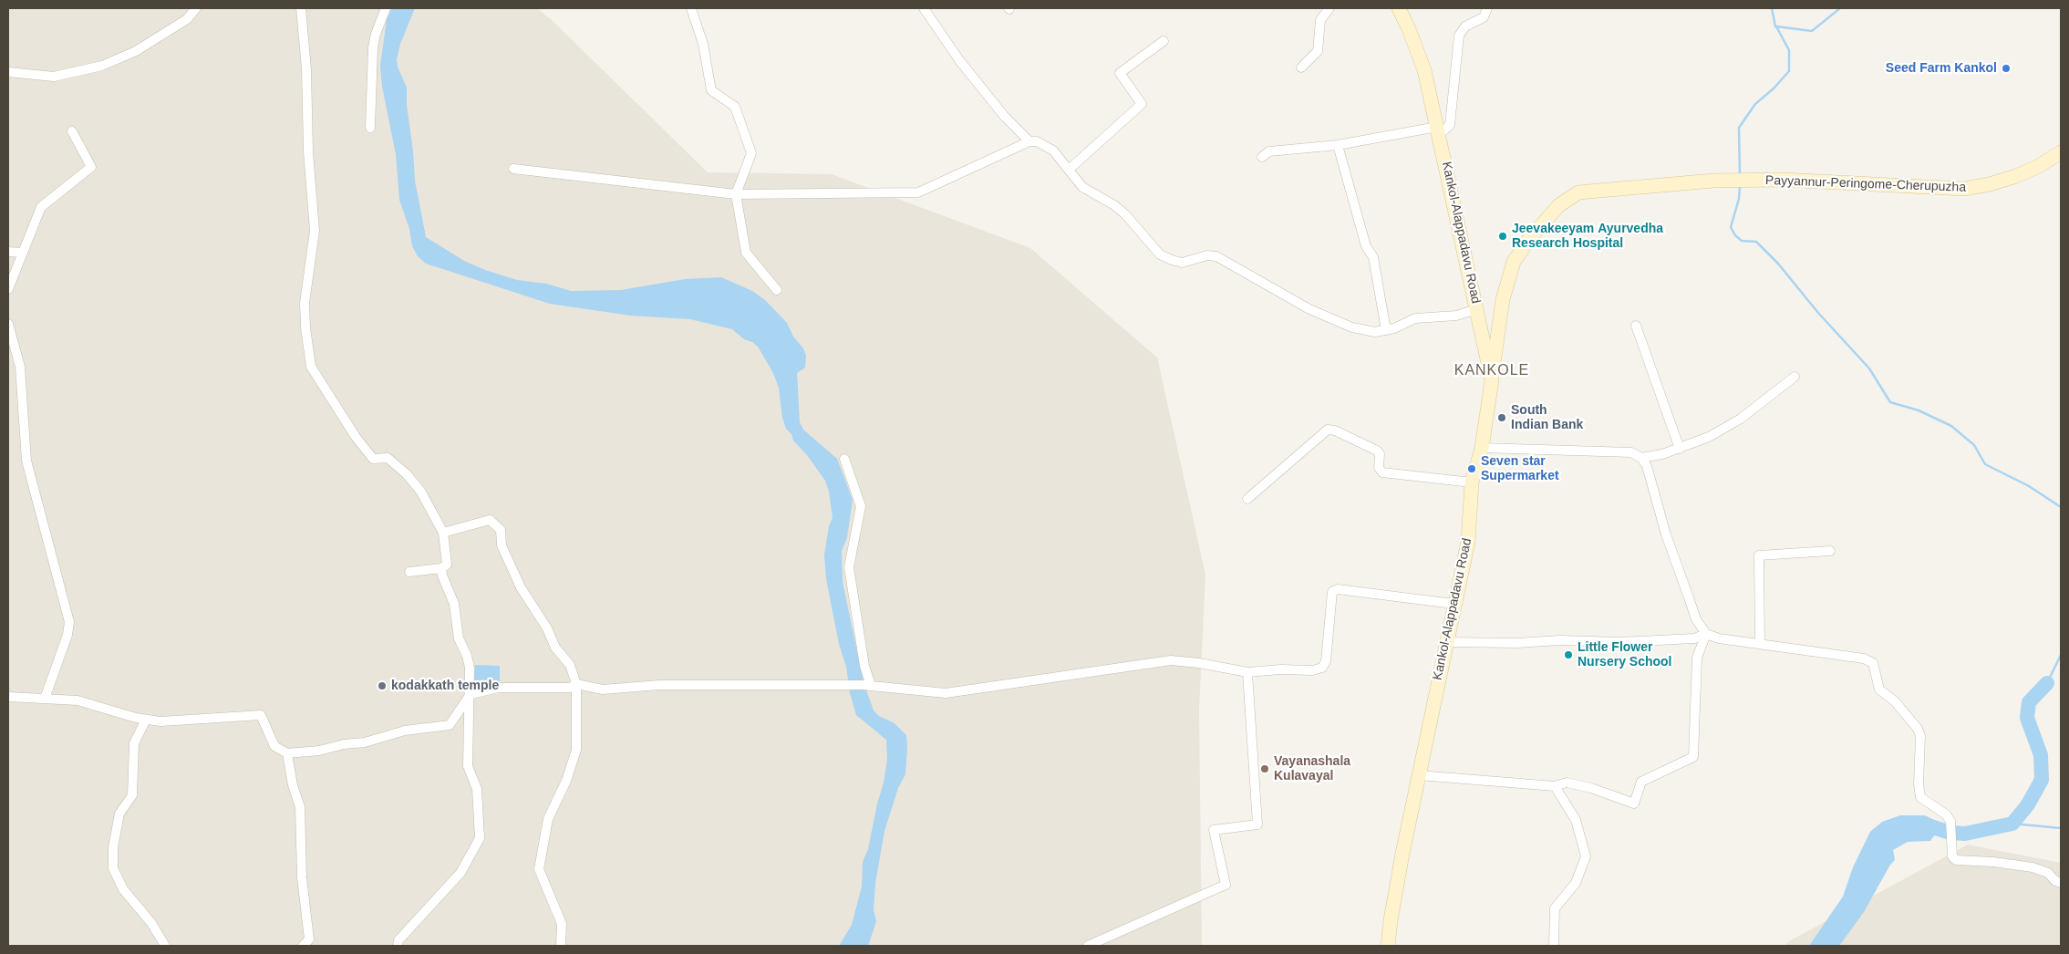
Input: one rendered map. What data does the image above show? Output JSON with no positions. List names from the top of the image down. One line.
{"streets":{"main road":["Payyannur-Peringome-Cherupuzha","Kankol-Alappadavu Road"]},"crossings":[["Payyannur-Peringome-Cherupuzha","Kankol-Alappadavu Road"]],"districts":["KANKOLE"],"places":["Seed Farm Kankol","Jeevakeeyam Ayurvedha Research Hospital","South Indian Bank","Seven star Supermarket","Little Flower Nursery School","kodakkath temple","Vayanashala Kulavayal"]}
